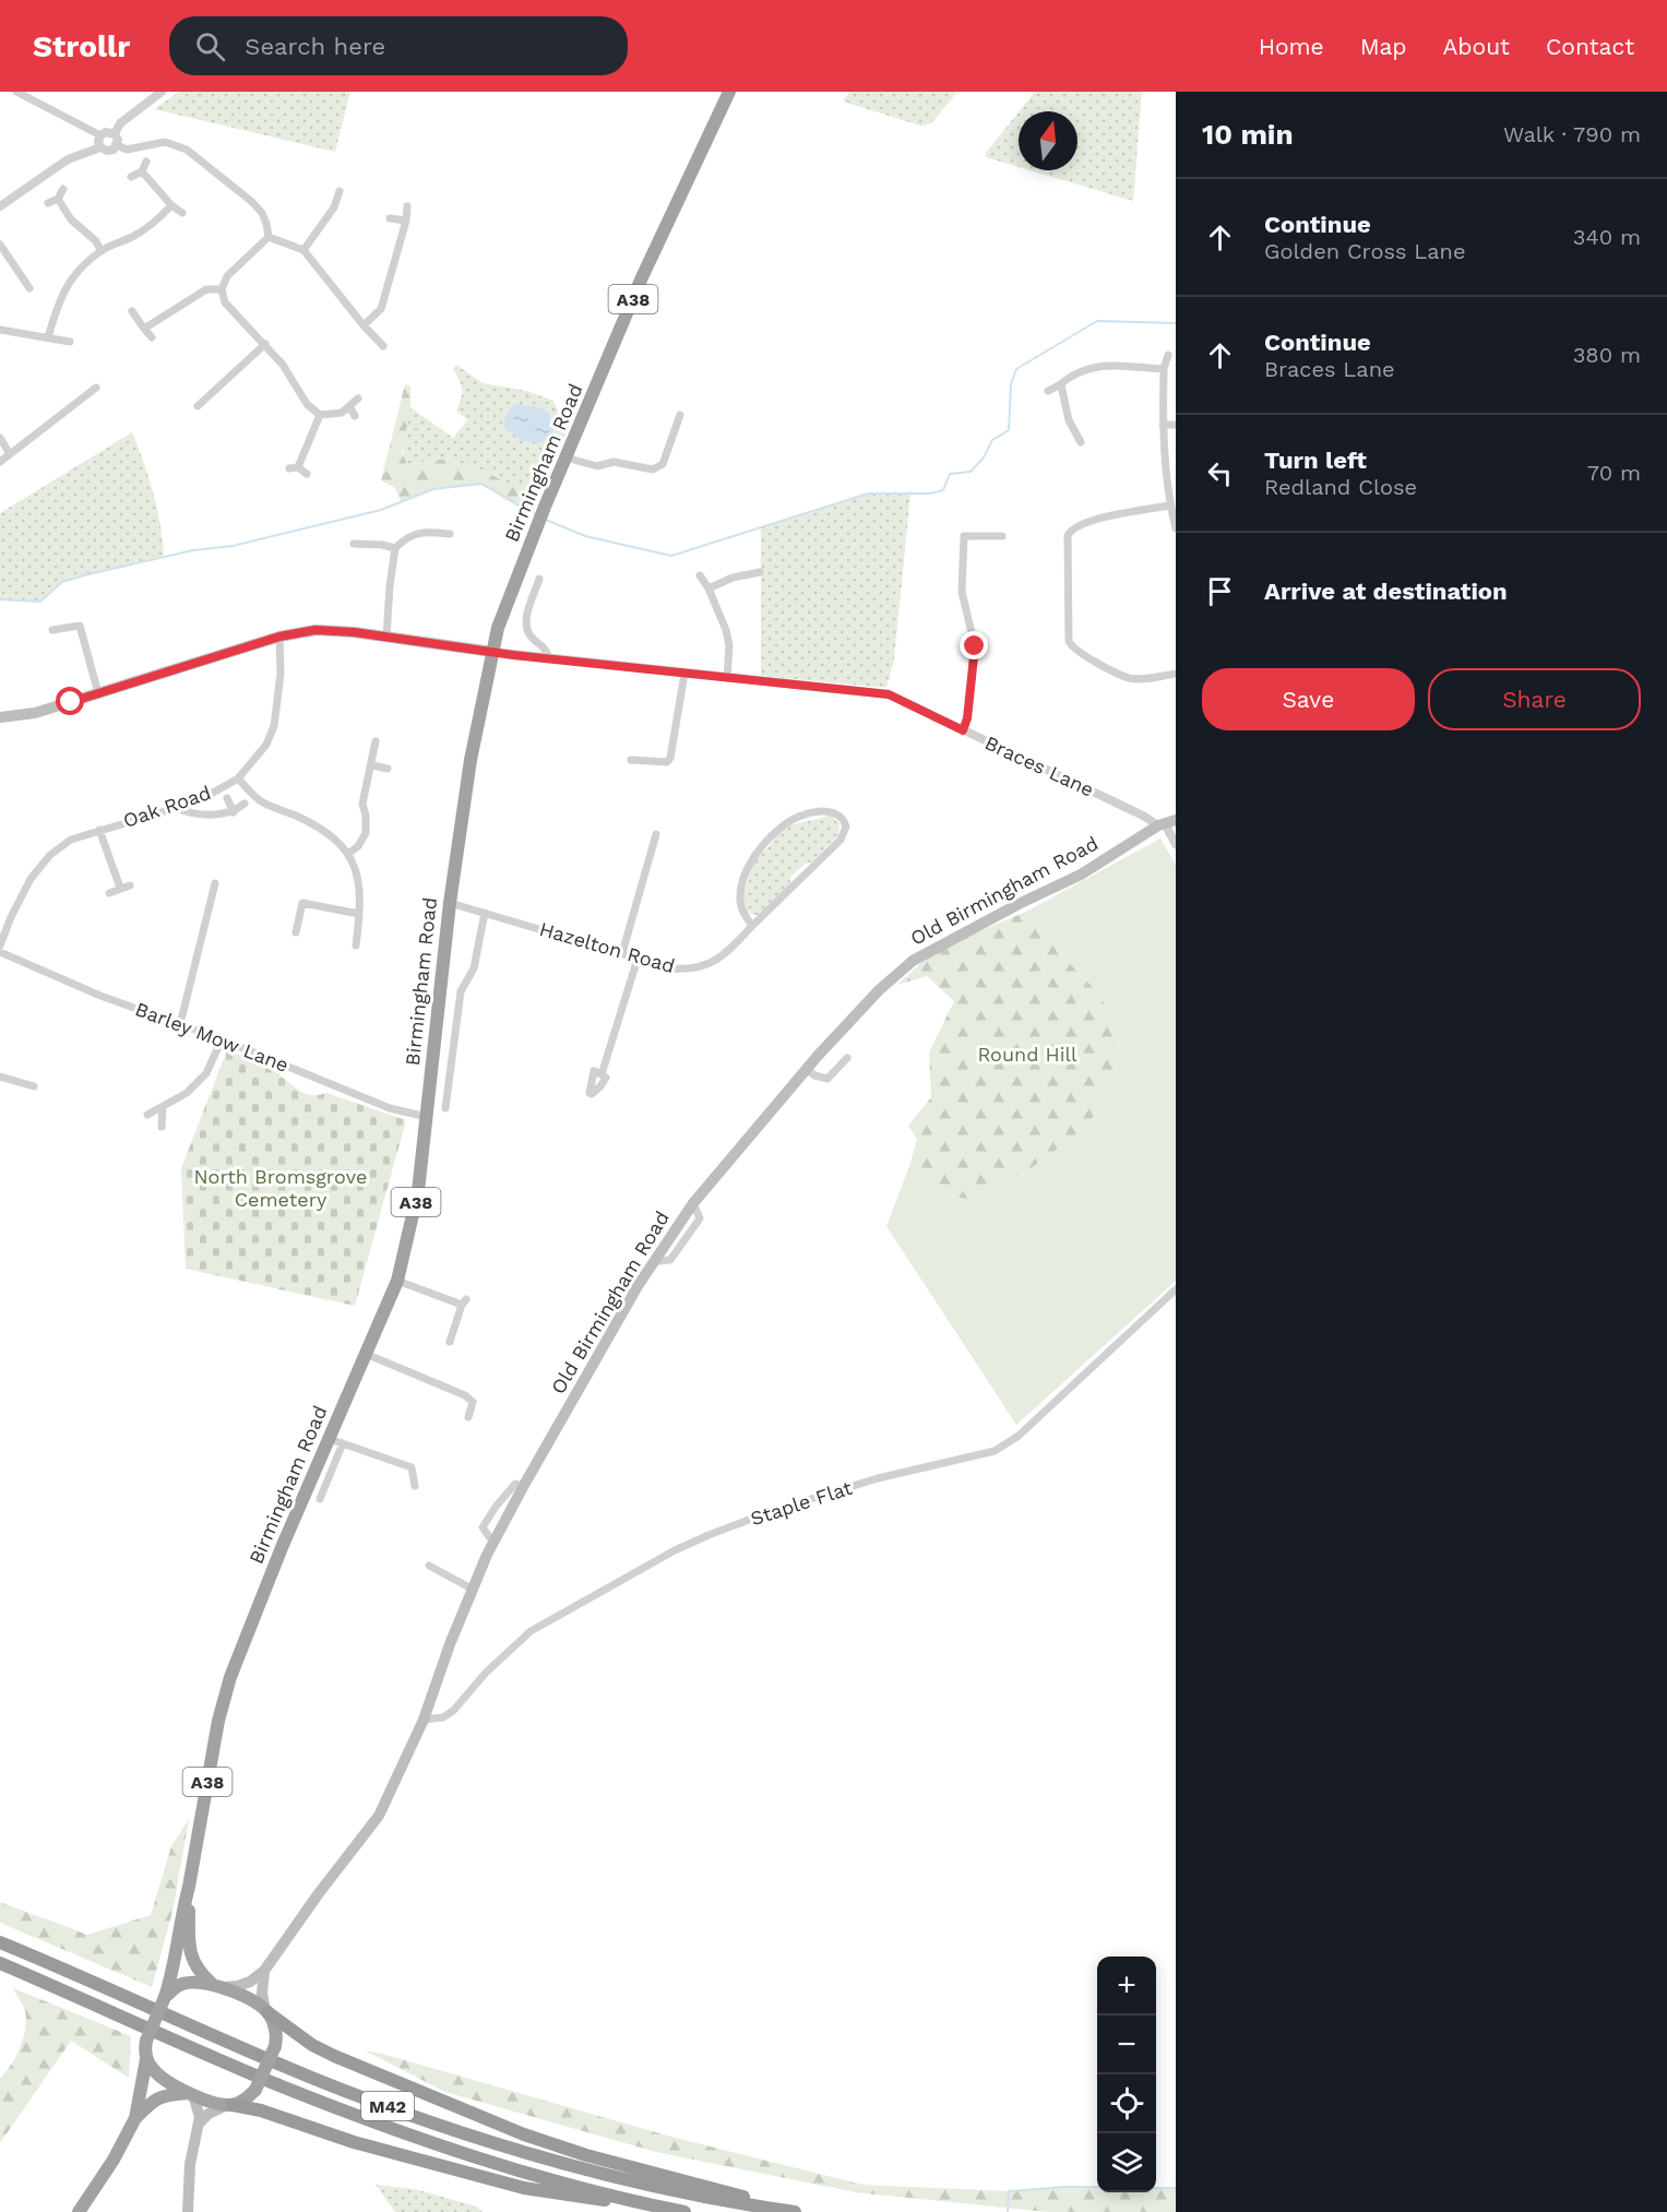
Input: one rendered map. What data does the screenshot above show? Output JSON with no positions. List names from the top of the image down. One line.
{"streets":{"highway":["A38","Birmingham Road","M42"],"main road":["Old Birmingham Road"],"street":["Braces Lane","Oak Road","Hazelton Road","Barley Mow Lane","Staple Flat"]},"crossings":[["Birmingham Road","Braces Lane"],["Birmingham Road","Old Birmingham Road"],["Birmingham Road","Hazelton Road"],["Birmingham Road","Barley Mow Lane"],["Birmingham Road","M42"],["Braces Lane","Old Birmingham Road"],["Old Birmingham Road","Staple Flat"],["Old Birmingham Road","M42"]],"parks":["Round Hill","North Bromsgrove Cemetery"],"north":"top","page":{"header":"Strollr","search":"Search here","nav":["Home","Map","About","Contact"],"heading":["10 min","Walk · 790 m"],"list":[["Continue","Golden Cross Lane","340 m"],["Continue","Braces Lane","380 m"],["Turn left","Redland Close","70 m"],"Arrive at destination"],"buttons":["Save","Share"],"map_buttons":["+","−"]}}
